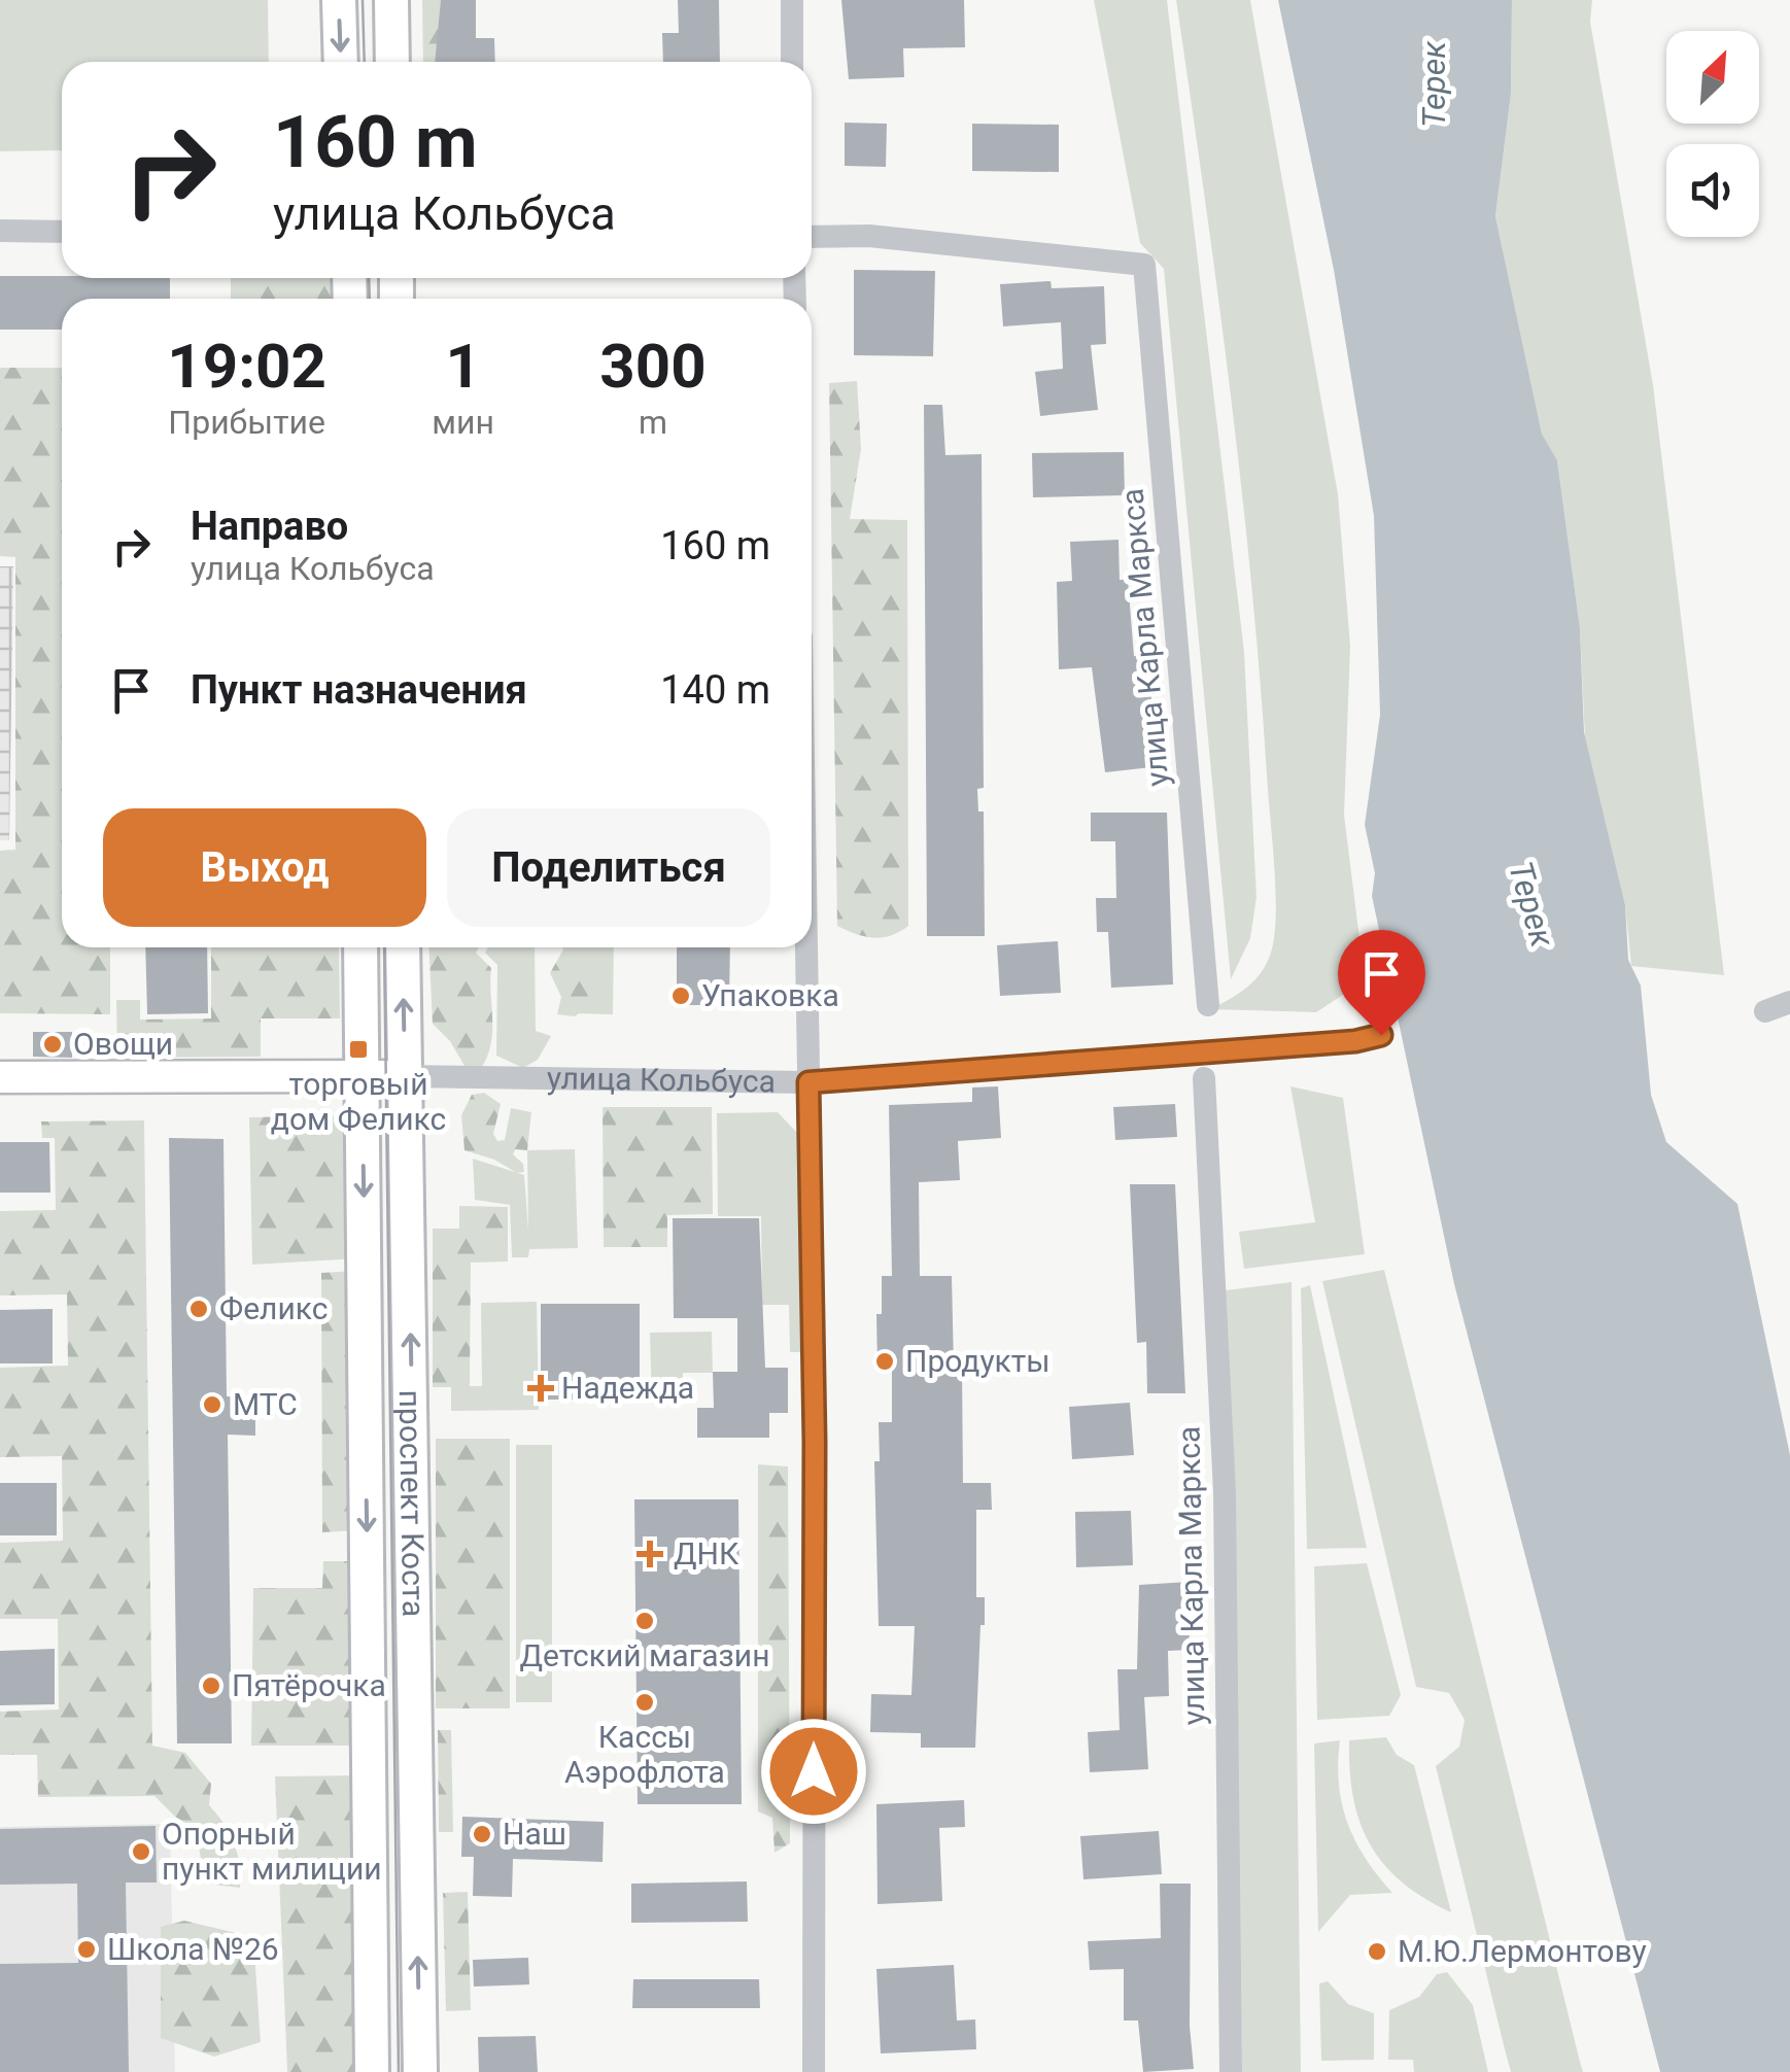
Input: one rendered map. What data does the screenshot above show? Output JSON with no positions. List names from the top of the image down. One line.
{"streets":{"main road":["проспект Коста"],"street":["улица Карла Маркса","улица Кольбуса"]},"crossings":[["улица Кольбуса","проспект Коста"]],"water":["Терек"],"places":{"other":["Упаковка","Овощи","Феликс","Продукты","МТС","Детский магазин","Пятёрочка","Кассы Аэрофлота","Наш","Опорный пункт милиции","Школа №26","М.Ю.Лермонтову"],"transit":["торговый дом Феликс"],"health":["Надежда","ДНК"]},"north":"top right","page":{"turn":["160 m","улица Кольбуса"],"eta":["19:02","Прибытие","1","мин","300","m"],"list":[{"name":"Направо","note":"улица Кольбуса","value":"160 m"},{"name":"Пункт назначения","value":"140 m"}],"buttons":["Выход","Поделиться"]}}
